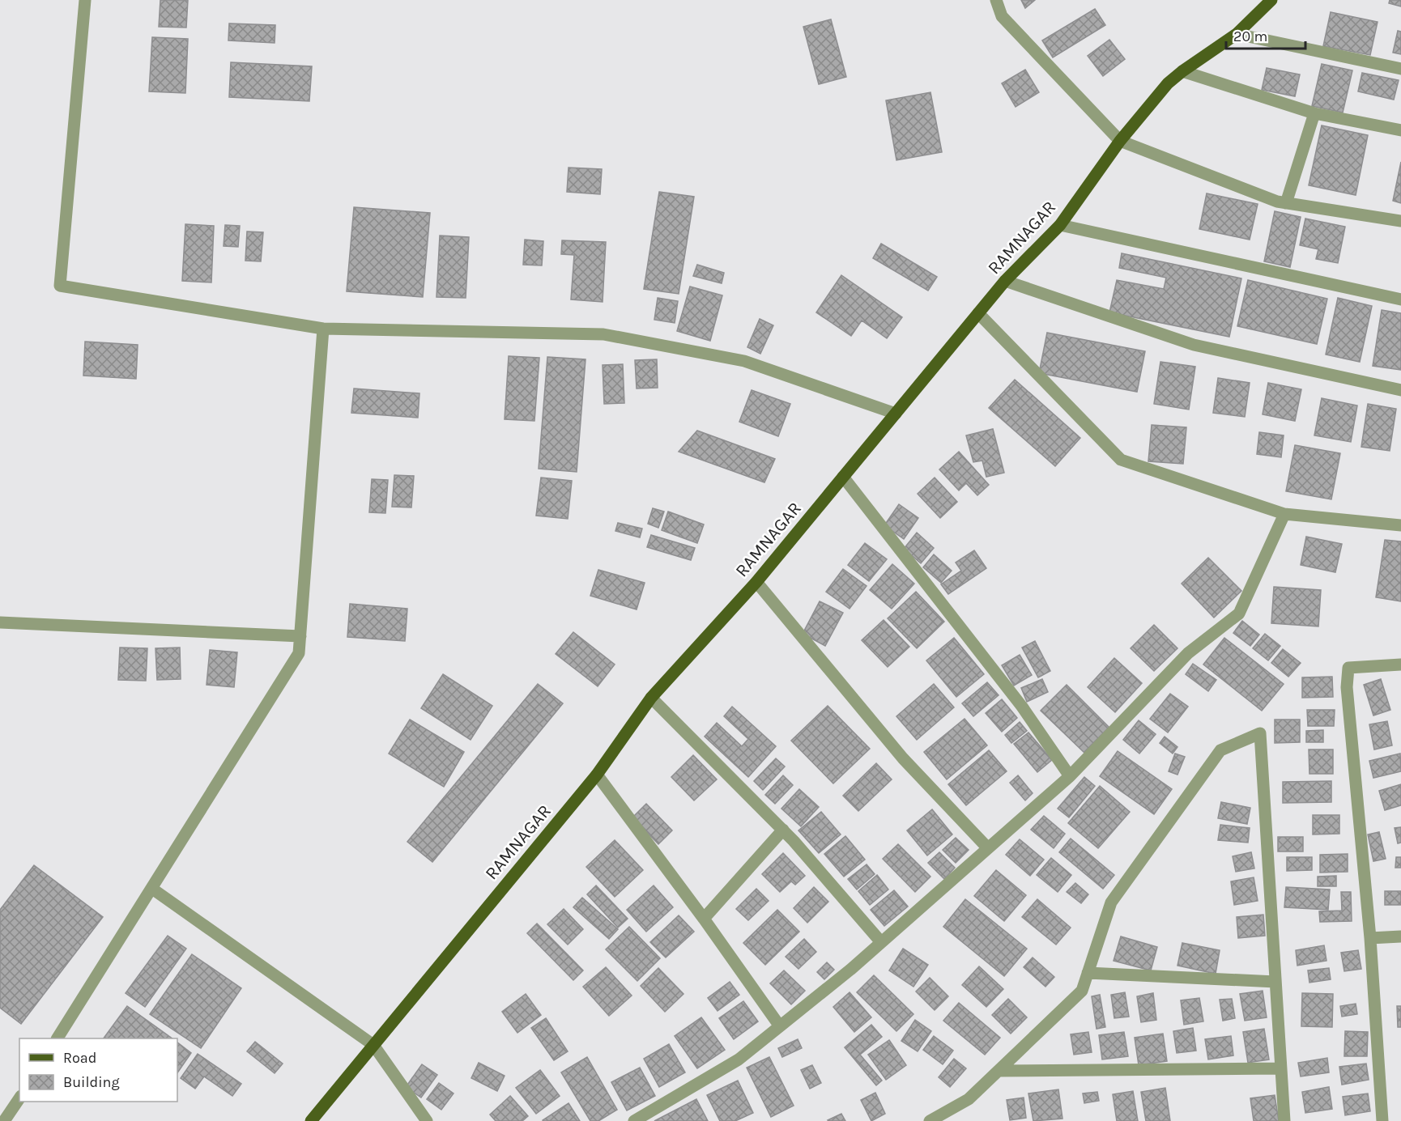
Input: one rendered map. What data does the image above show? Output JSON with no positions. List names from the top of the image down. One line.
{"streets":{"main road":["RAMNAGAR"]},"legend":["Road","Building"],"scale_bar":"20 m"}
